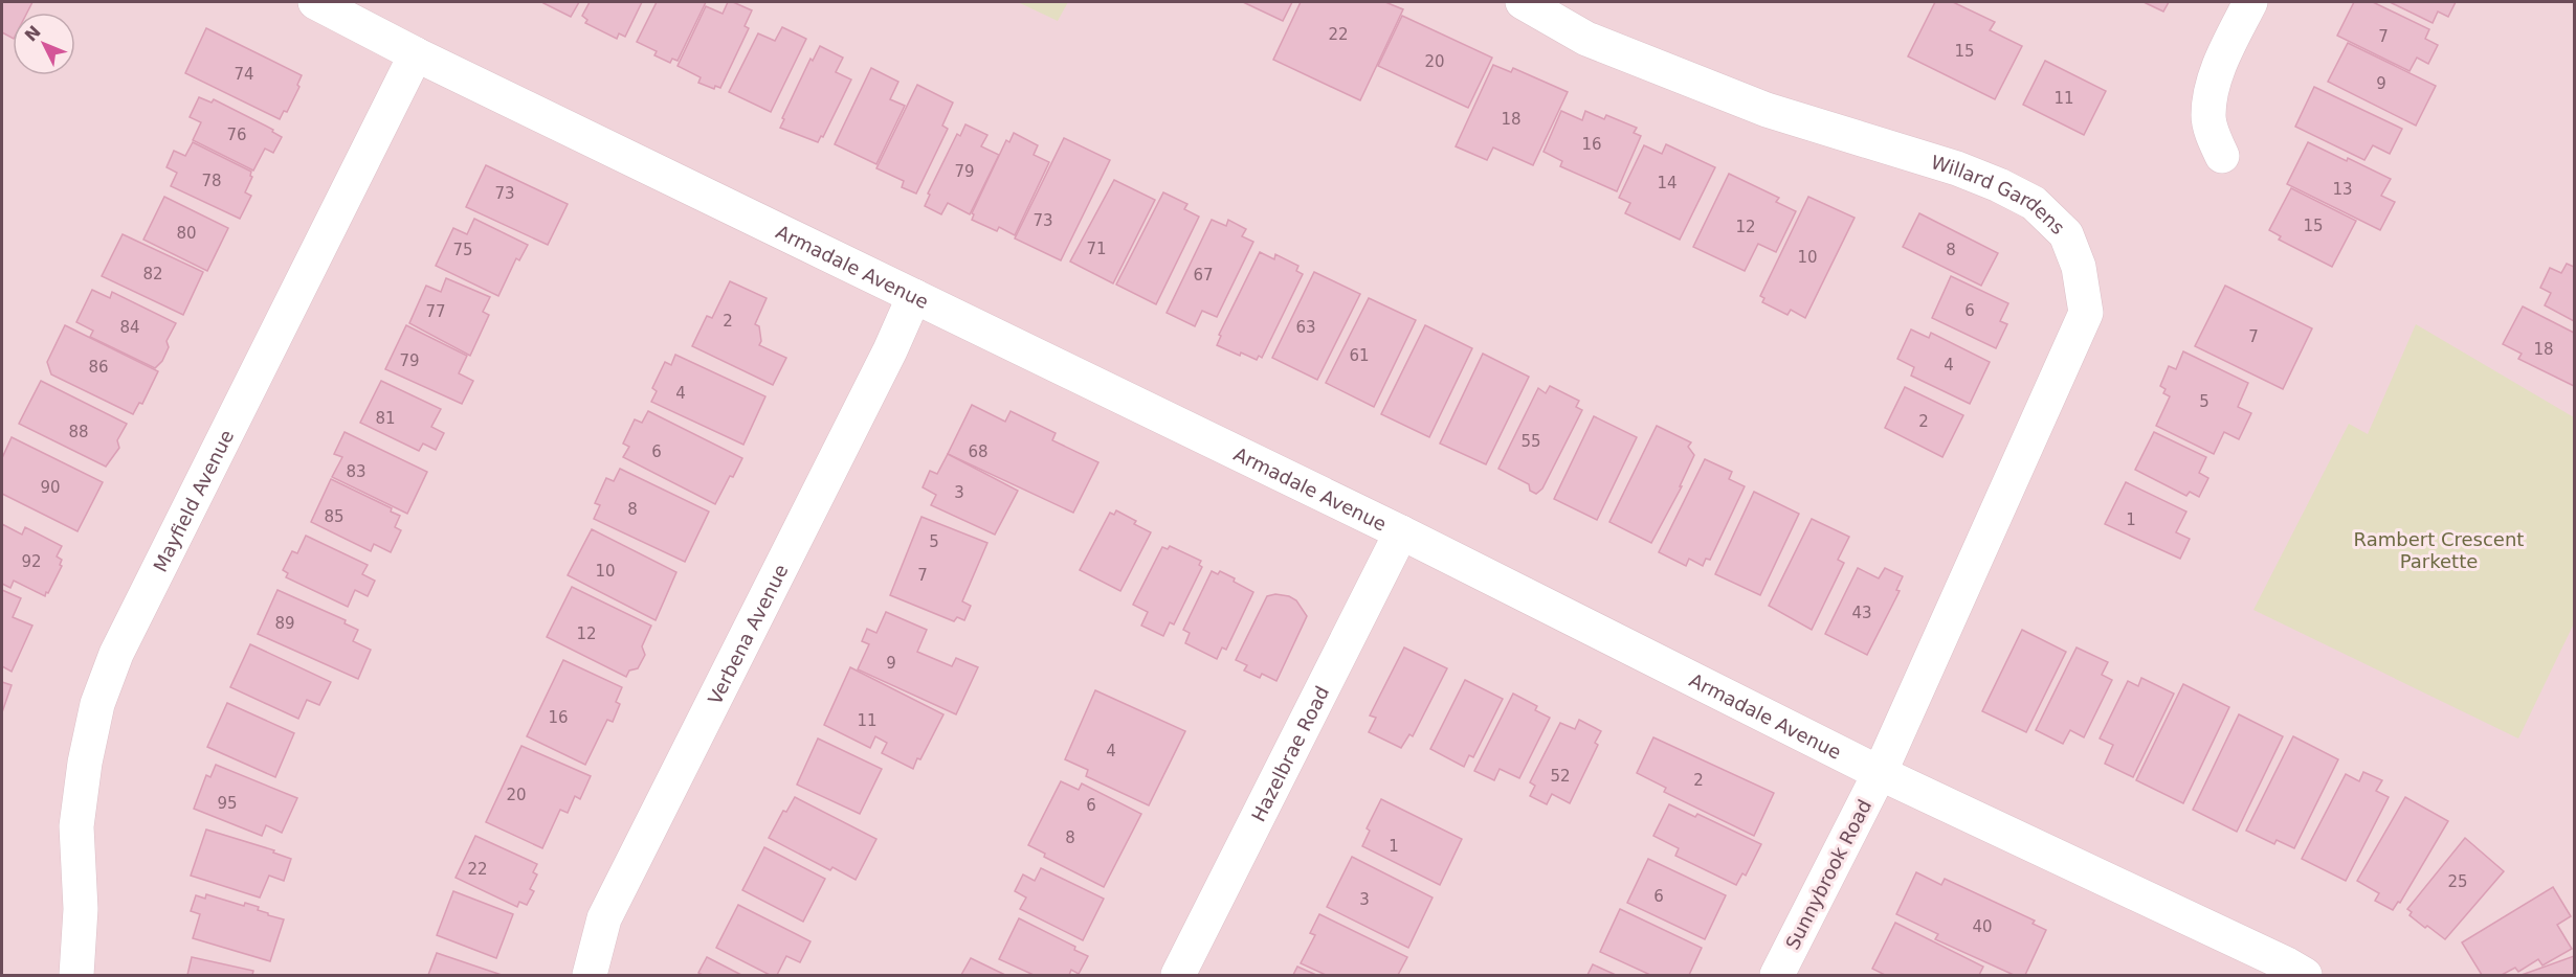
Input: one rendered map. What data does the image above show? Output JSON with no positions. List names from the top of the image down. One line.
{"streets":{"street":["Willard Gardens","Armadale Avenue","Mayfield Avenue","Verbena Avenue","Hazelbrae Road","Sunnybrook Road"]},"crossings":[["Willard Gardens","Armadale Avenue"],["Willard Gardens","Sunnybrook Road"],["Armadale Avenue","Mayfield Avenue"],["Armadale Avenue","Verbena Avenue"],["Armadale Avenue","Hazelbrae Road"],["Armadale Avenue","Sunnybrook Road"]],"parks":["Rambert Crescent Parkette"],"house_numbers":["22","7","15","20","74","9","11","18","76","16","79","78","14","13","73","73","15","12","80","71","75","8","10","82","67","6","77","2","84","63","7","18","61","79","4","86","4","5","81","2","88","55","6","68","83","90","3","8","85","1","5","92","10","7","43","89","12","9","16","11","4","52","2","20","95","6","8","1","22","25","6","3","40"],"north":"top left"}
